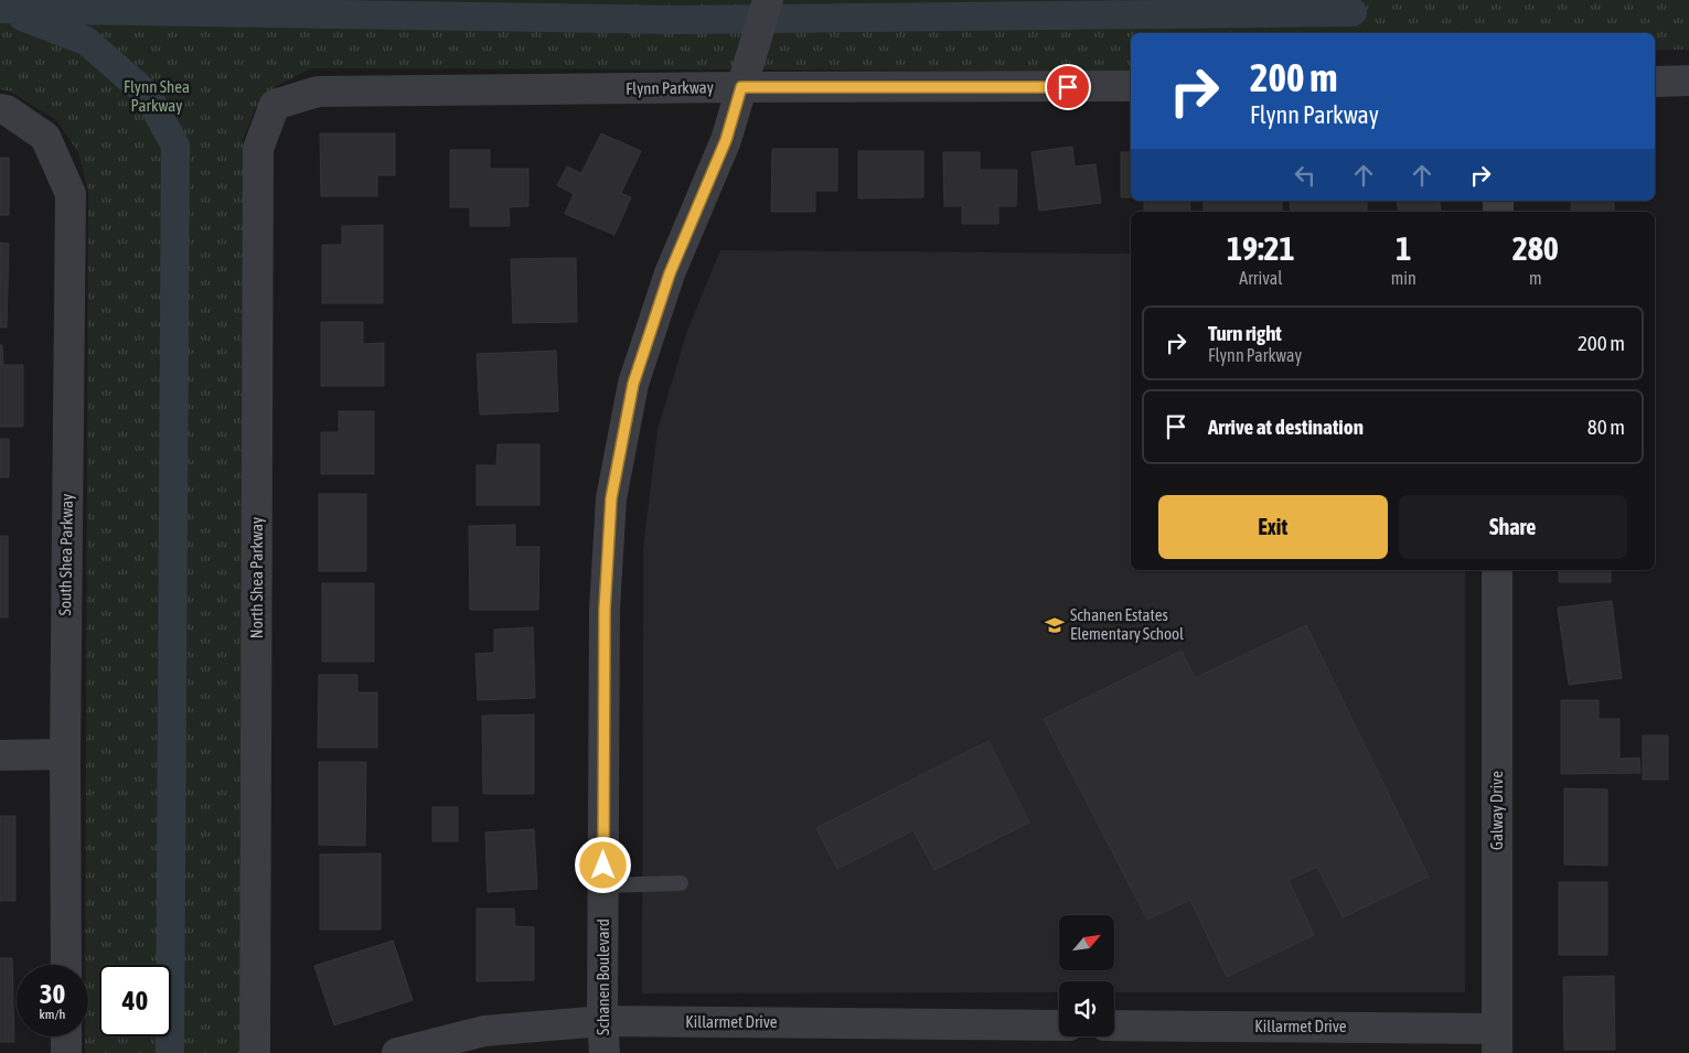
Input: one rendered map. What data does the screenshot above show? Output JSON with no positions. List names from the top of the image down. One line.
{"streets":{"street":["Flynn Parkway","South Shea Parkway","North Shea Parkway","Galway Drive","Schanen Boulevard","Killarmet Drive"]},"crossings":[["Flynn Parkway","North Shea Parkway"],["Flynn Parkway","Schanen Boulevard"],["Galway Drive","Killarmet Drive"],["Schanen Boulevard","Killarmet Drive"]],"parks":["Flynn Shea Parkway"],"places":{"school or university":["Schanen Estates Elementary School"]},"north":"top right","page":{"turn":["200 m","Flynn Parkway"],"eta":["19:21","Arrival","1","min","280","m"],"list":[{"name":"Turn right","note":"Flynn Parkway","value":"200 m"},{"name":"Arrive at destination","value":"80 m"}],"buttons":["Exit","Share"],"speed":"30 km/h","limit":"40"}}
